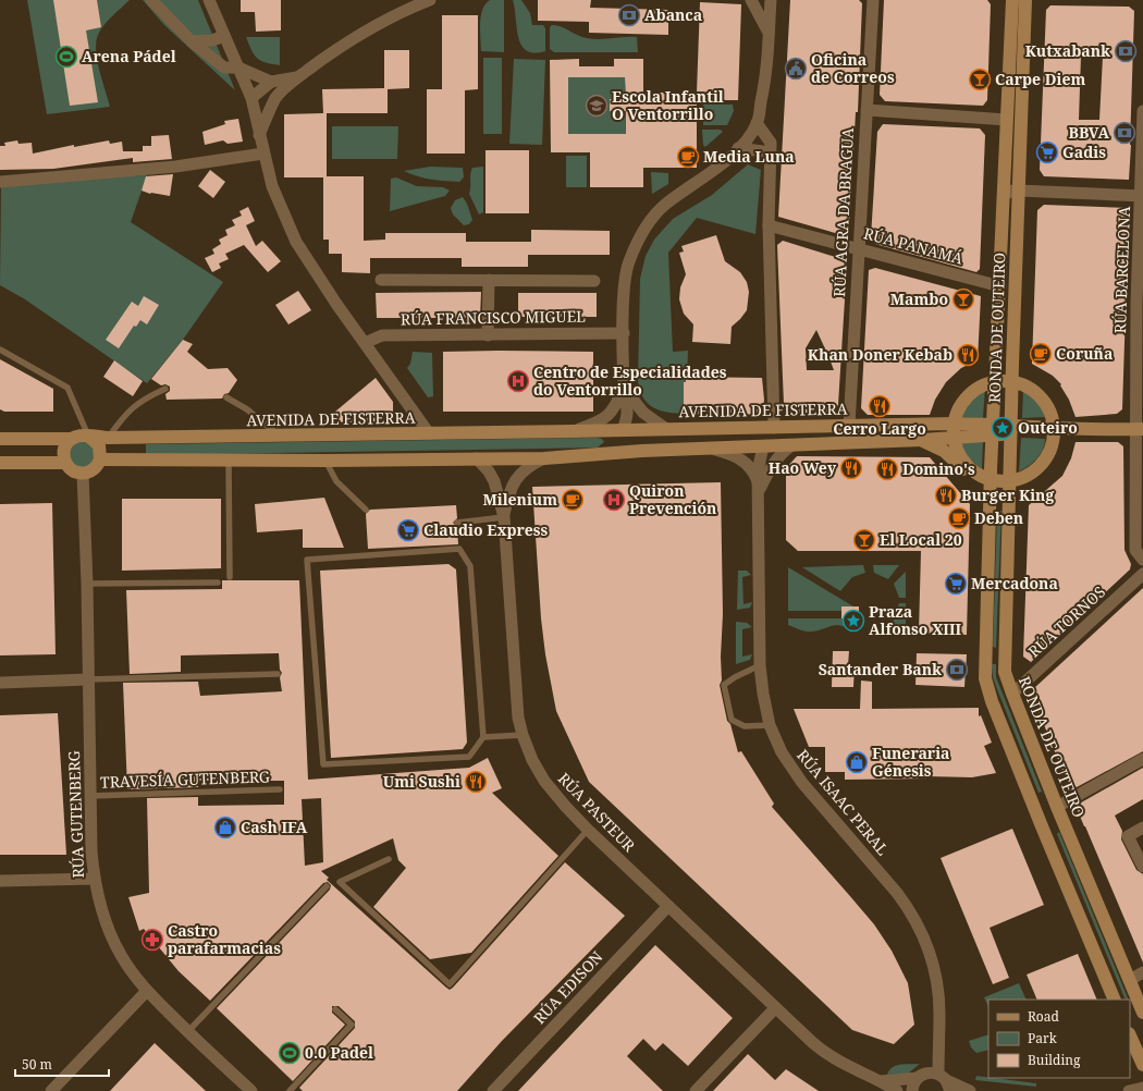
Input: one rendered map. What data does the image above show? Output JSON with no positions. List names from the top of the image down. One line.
{"streets":{"main road":["RONDA DE OUTEIRO","AVENIDA DE FISTERRA"],"street":["RÚA AGRA DA BRAGUA","RÚA PANAMÁ","RÚA BARCELONA","RÚA FRANCISCO MIGUEL","RÚA TORNOS","RÚA ISAAC PERAL","RÚA PASTEUR","RÚA GUTENBERG","RÚA EDISON"],"lane":["TRAVESÍA GUTENBERG"]},"crossings":[["RÚA AGRA DA BRAGUA","RÚA PANAMÁ"],["RÚA AGRA DA BRAGUA","AVENIDA DE FISTERRA"],["RÚA PANAMÁ","RONDA DE OUTEIRO"],["RÚA BARCELONA","AVENIDA DE FISTERRA"],["RONDA DE OUTEIRO","AVENIDA DE FISTERRA"],["RONDA DE OUTEIRO","RÚA TORNOS"],["AVENIDA DE FISTERRA","RÚA ISAAC PERAL"],["AVENIDA DE FISTERRA","RÚA PASTEUR"],["AVENIDA DE FISTERRA","RÚA GUTENBERG"],["TRAVESÍA GUTENBERG","RÚA GUTENBERG"],["RÚA ISAAC PERAL","RÚA PASTEUR"],["RÚA PASTEUR","RÚA EDISON"]],"places":{"bank":["Abanca","Kutxabank","BBVA","Santander Bank"],"sports":["Arena Pádel","0.0 Padel"],"public building":["Oficina de Correos"],"bar":["Carpe Diem","Mambo","El Local 20"],"school or university":["Escola Infantil O Ventorrillo"],"supermarket":["Gadis","Claudio Express","Mercadona"],"cafe":["Media Luna","Coruña","Milenium","Deben"],"restaurant":["Khan Doner Kebab","Cerro Largo","Hao Wey","Domino's","Burger King","Umi Sushi"],"hospital":["Centro de Especialidades do Ventorrillo","Quiron Prevención"],"place":["Outeiro","Praza Alfonso XIII"],"shop":["Funeraria Génesis","Cash IFA"],"pharmacy":["Castro parafarmacias"]},"legend":["Road","Park","Building"],"scale_bar":"50 m"}
